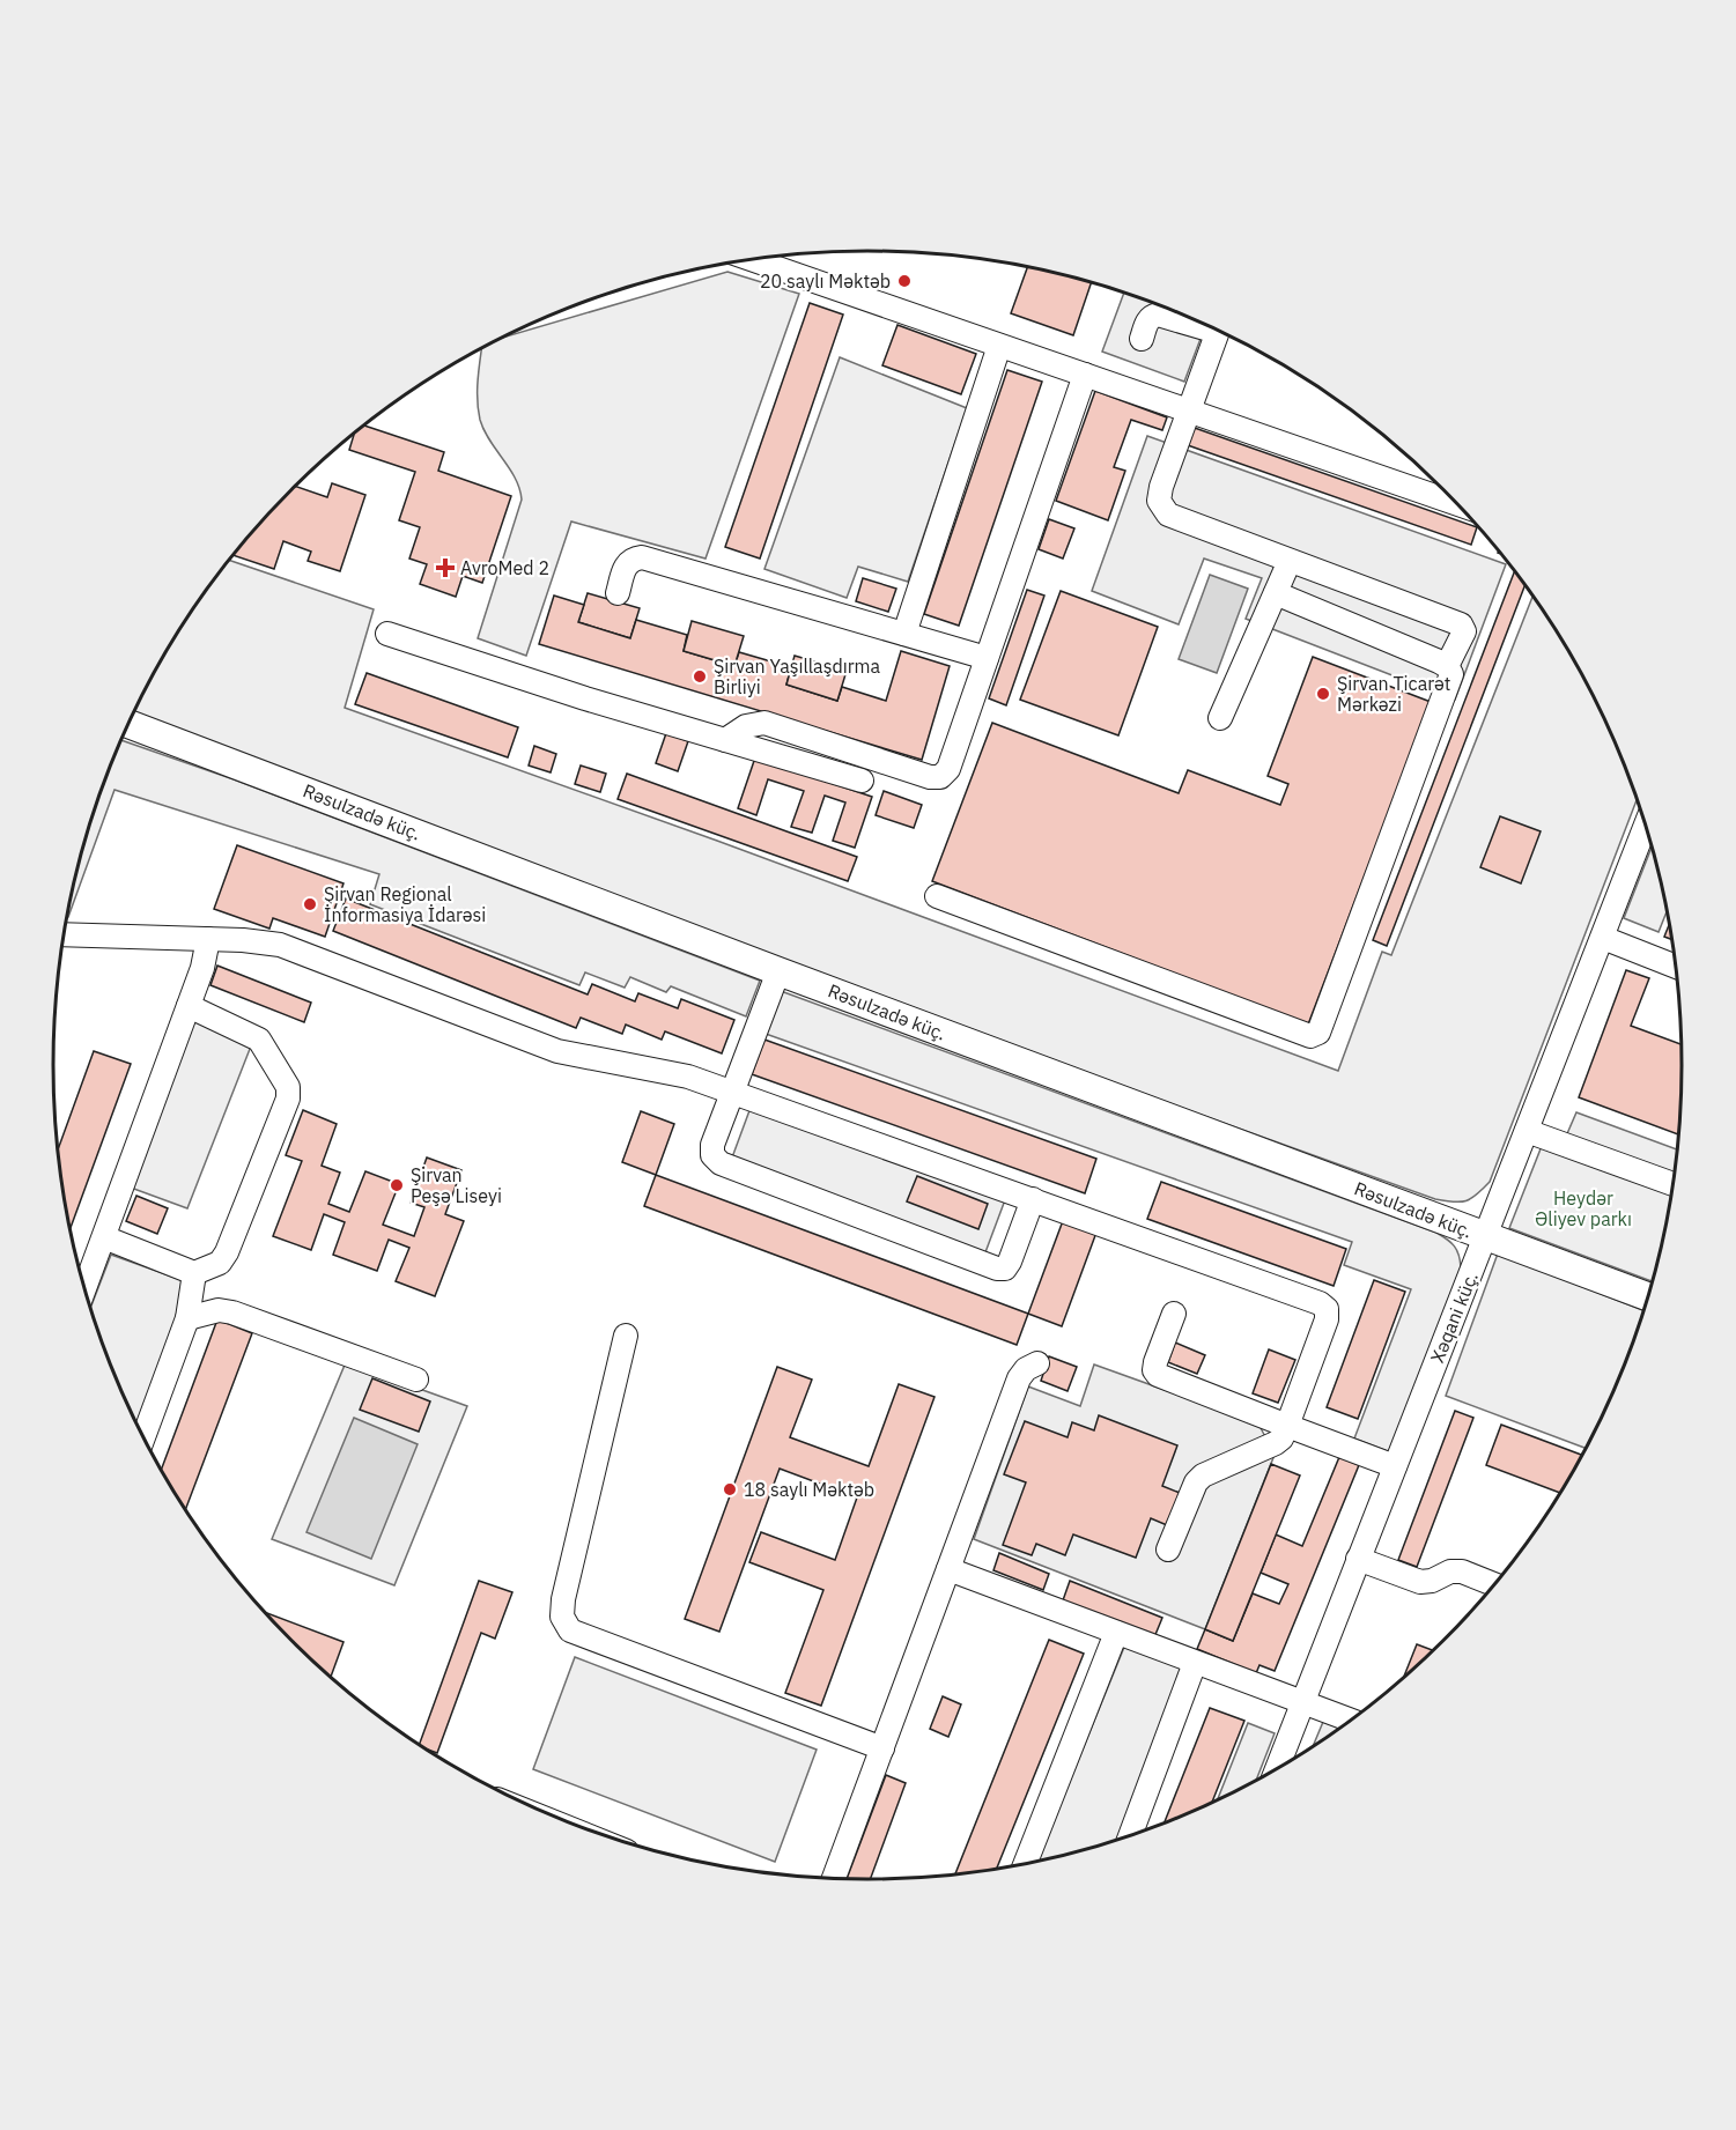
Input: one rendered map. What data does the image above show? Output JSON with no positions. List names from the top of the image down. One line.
{"streets":{"main road":["Rəsulzadə küç."],"street":["Xəqani küç."]},"crossings":[["Rəsulzadə küç.","Xəqani küç."]],"parks":["Heydər Əliyev parkı"],"places":{"other":["20 saylı Məktəb","Şirvan Yaşıllaşdırma Birliyi","Şirvan Ticarət Mərkəzi","Şirvan Regional İnformasiya İdarəsi","Şirvan Peşə Liseyi","18 saylı Məktəb"],"health":["AvroMed 2"]}}
